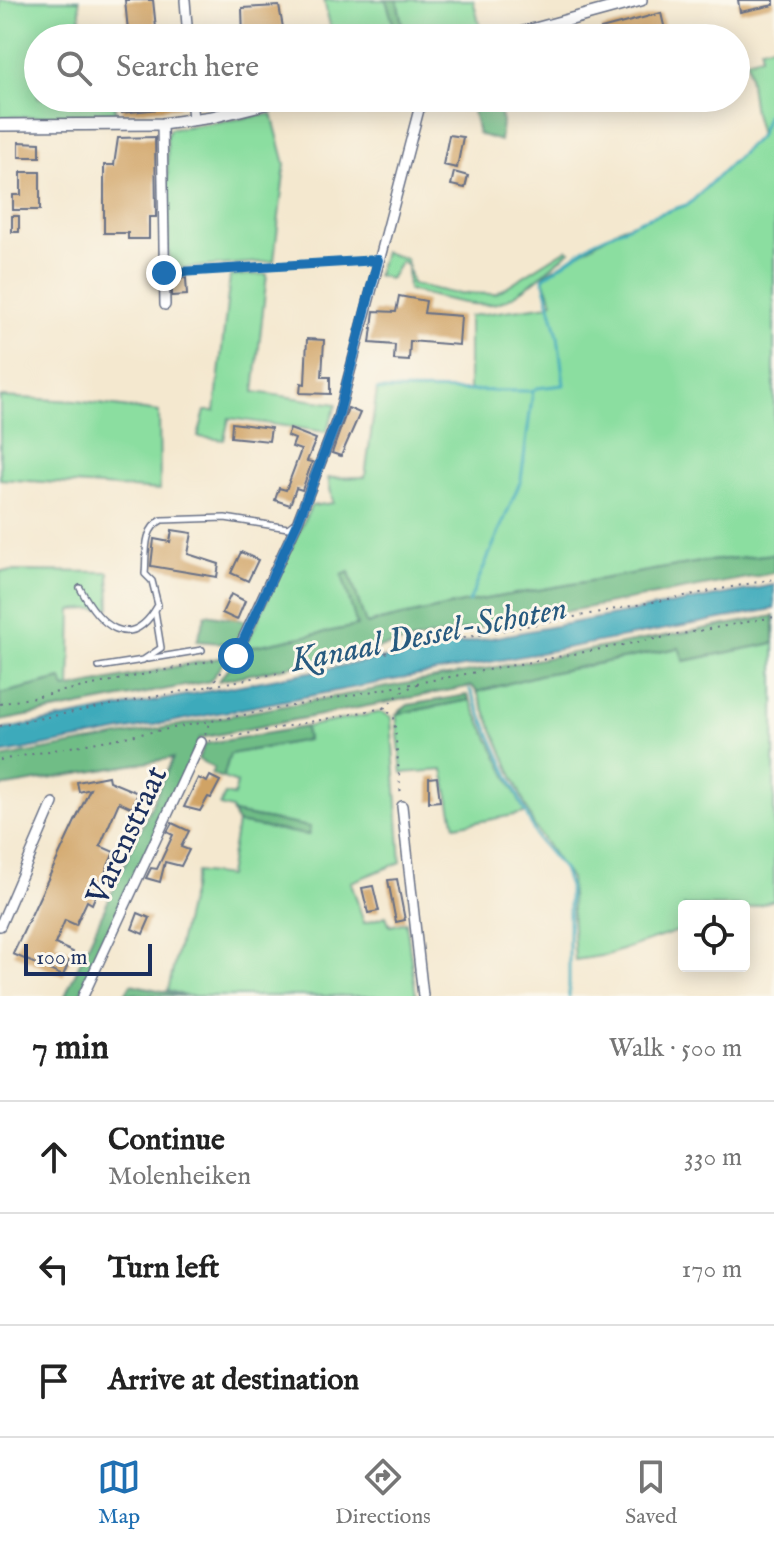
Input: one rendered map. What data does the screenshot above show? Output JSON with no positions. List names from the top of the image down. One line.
{"streets":{"street":["Varenstraat"]},"water":["Kanaal Dessel-Schoten"],"scale_bar":"100 m","page":{"search":"Search here","scale":"100 m","heading":["7 min","Walk · 500 m"],"list":[["Continue","Molenheiken","330 m"],["Turn left","170 m"],"Arrive at destination"],"nav":["Map","Directions","Saved"]}}
